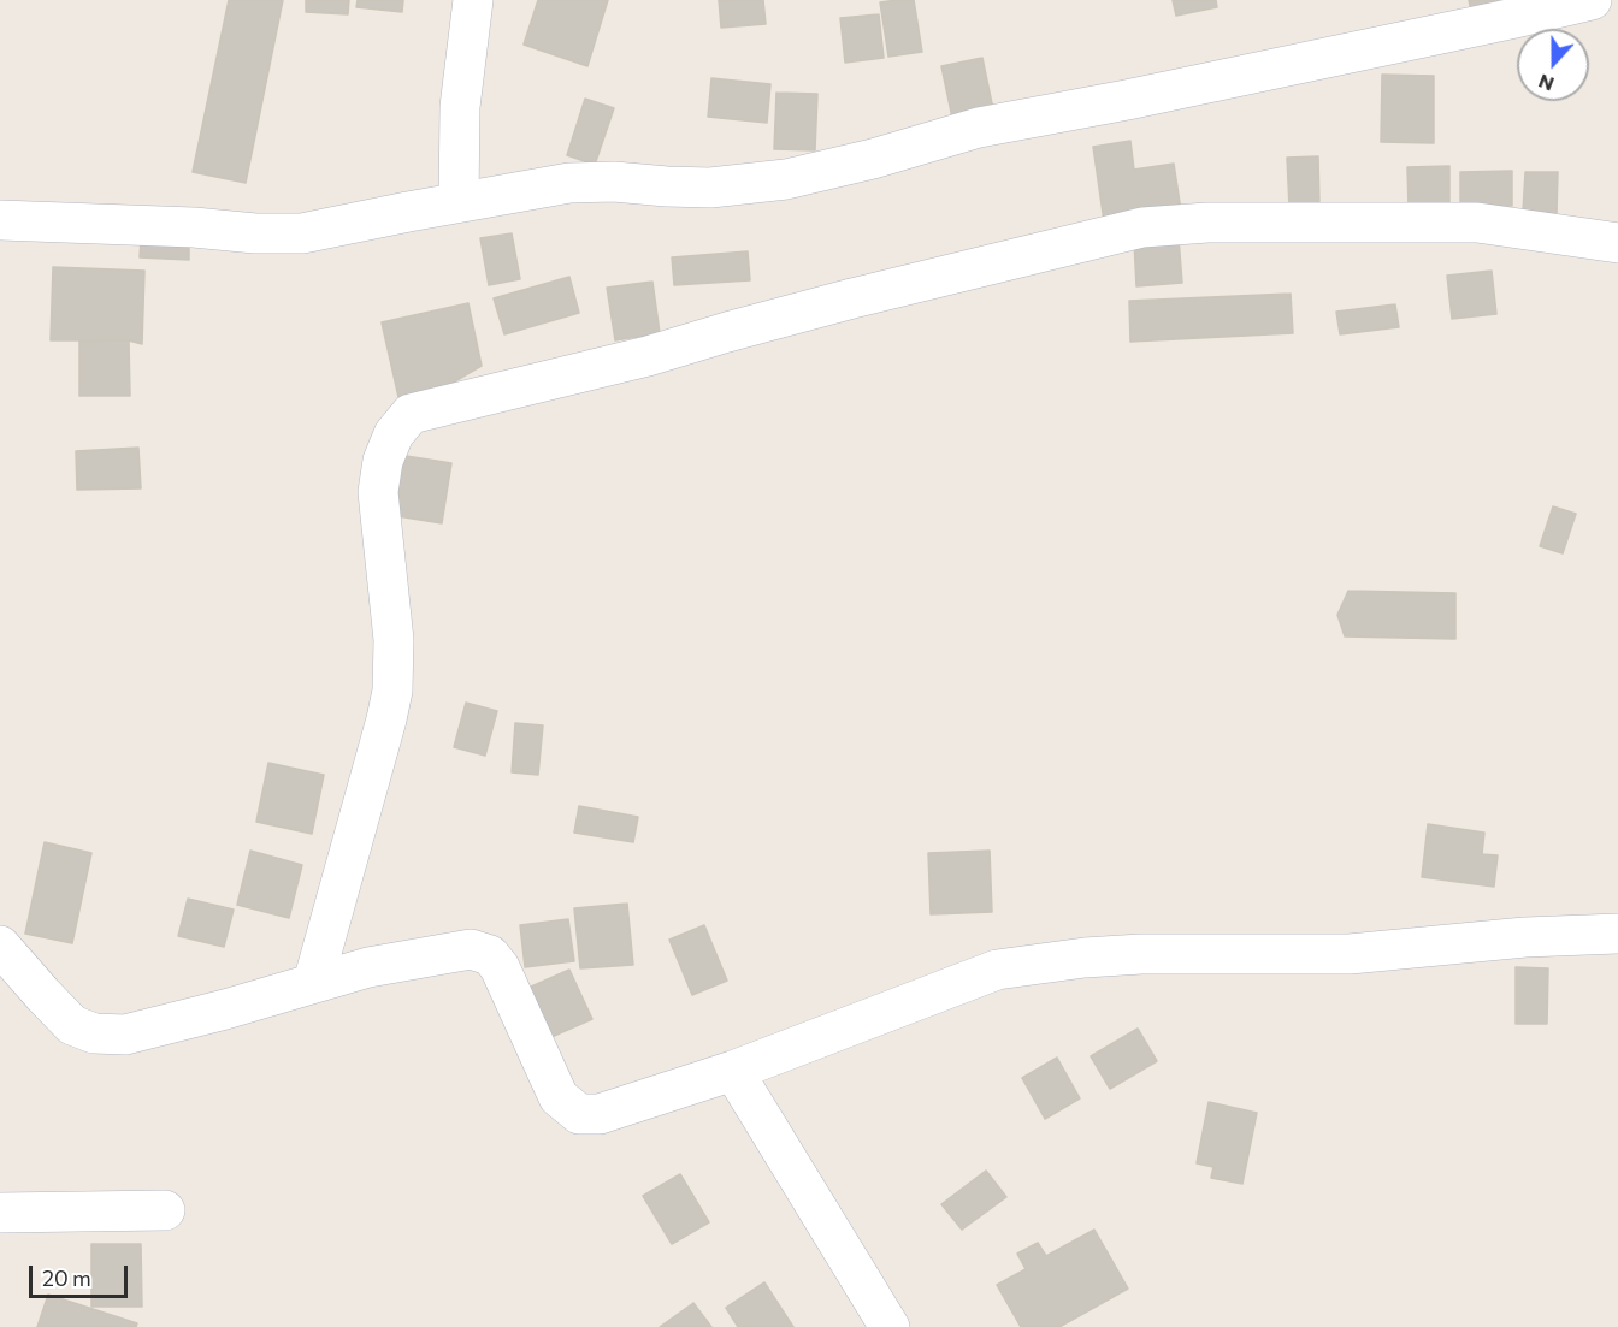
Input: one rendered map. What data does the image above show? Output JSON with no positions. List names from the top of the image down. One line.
{"scale_bar":"20 m","north":"bottom"}
